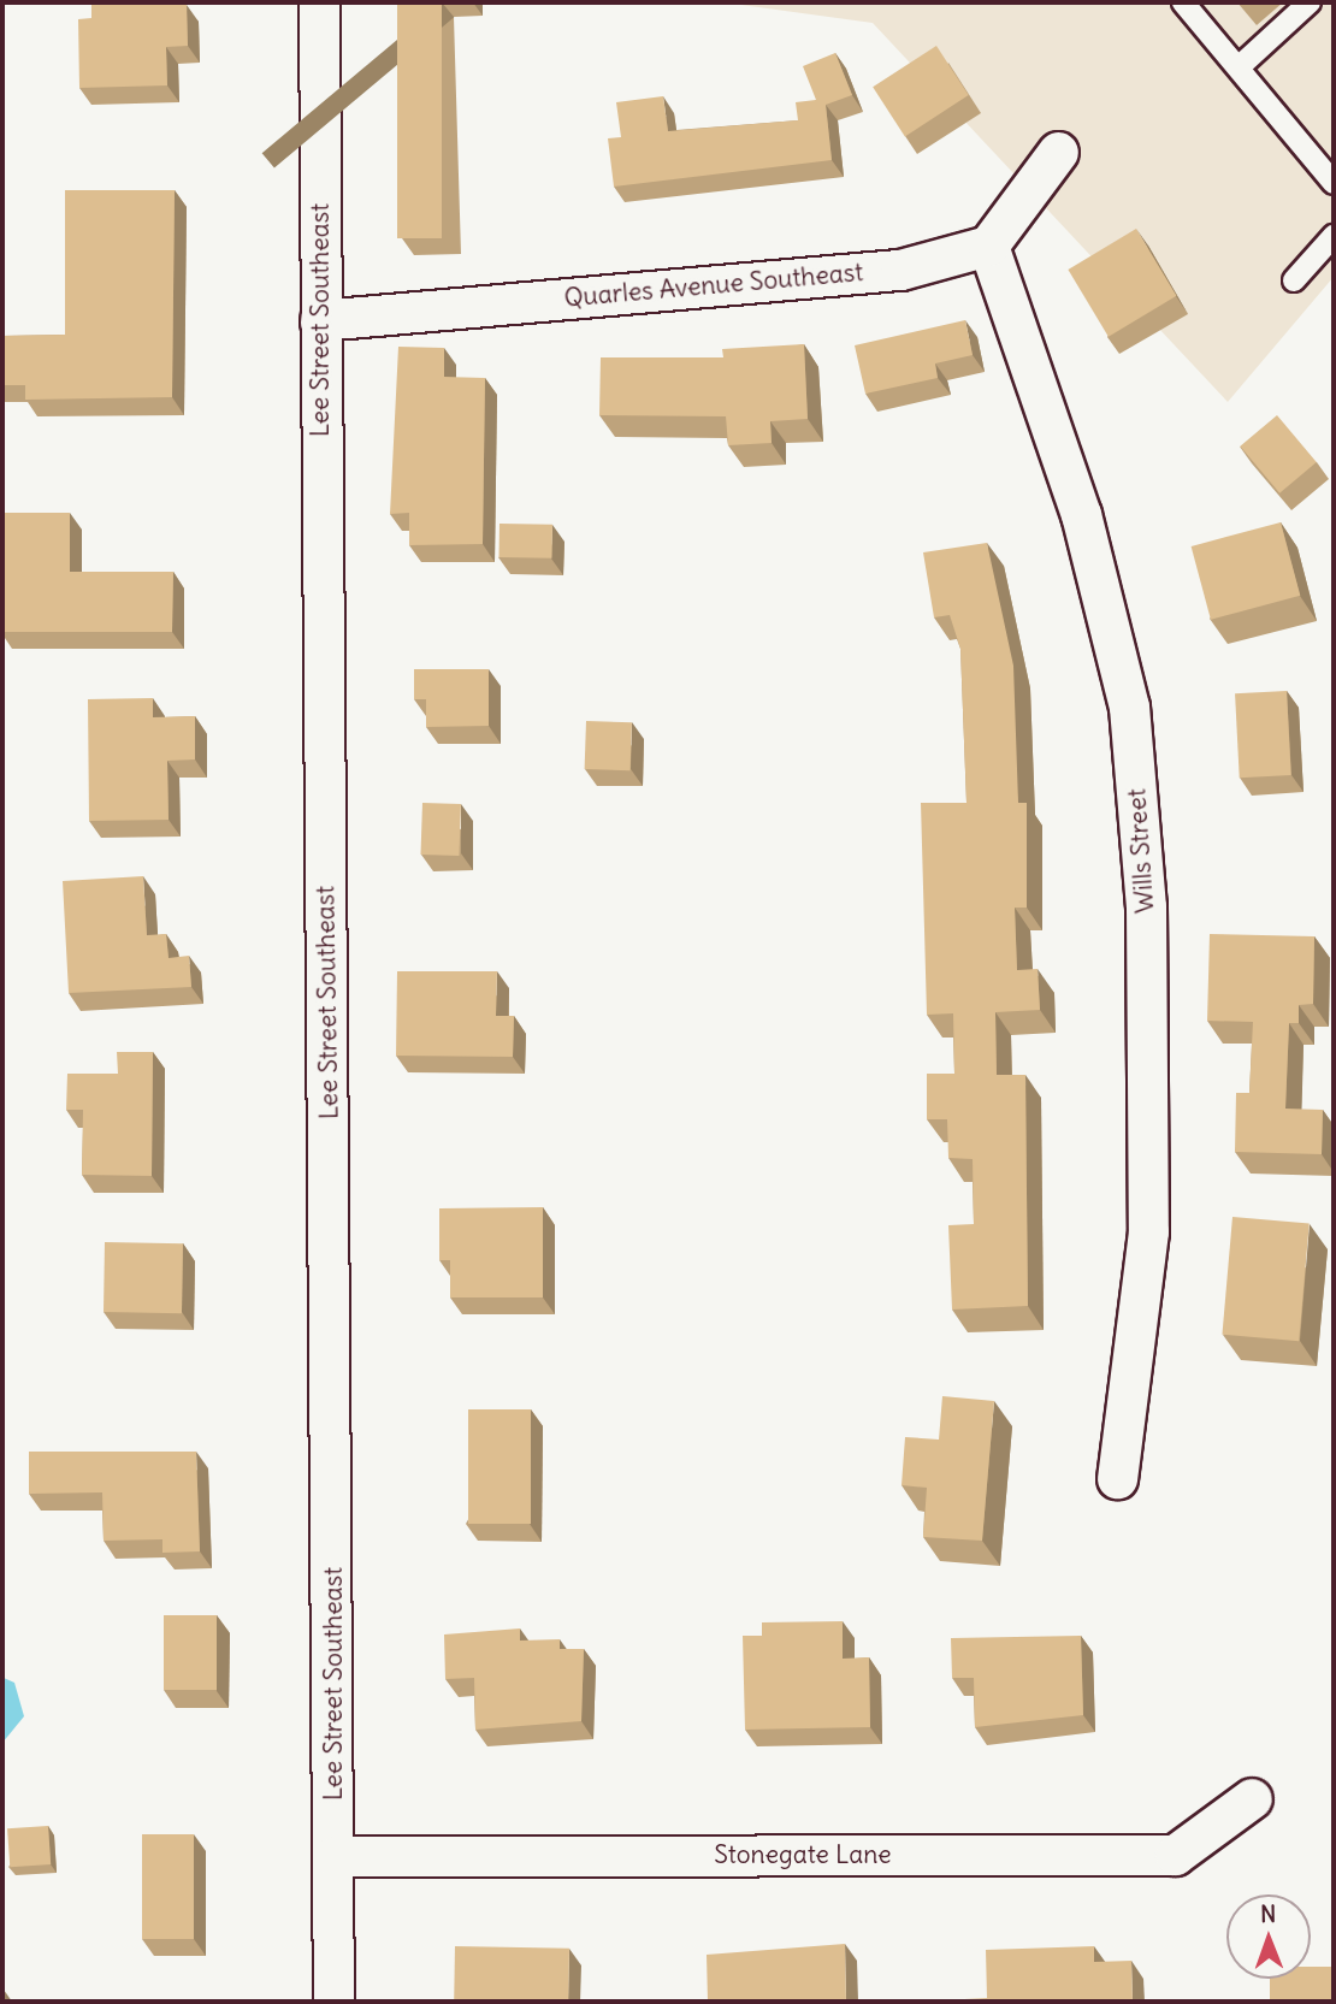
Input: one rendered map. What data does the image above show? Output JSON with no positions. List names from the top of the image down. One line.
{"streets":{"street":["Quarles Avenue Southeast","Lee Street Southeast","Wills Street","Stonegate Lane"]},"crossings":[["Quarles Avenue Southeast","Lee Street Southeast"],["Quarles Avenue Southeast","Wills Street"],["Lee Street Southeast","Stonegate Lane"]],"north":"top"}
